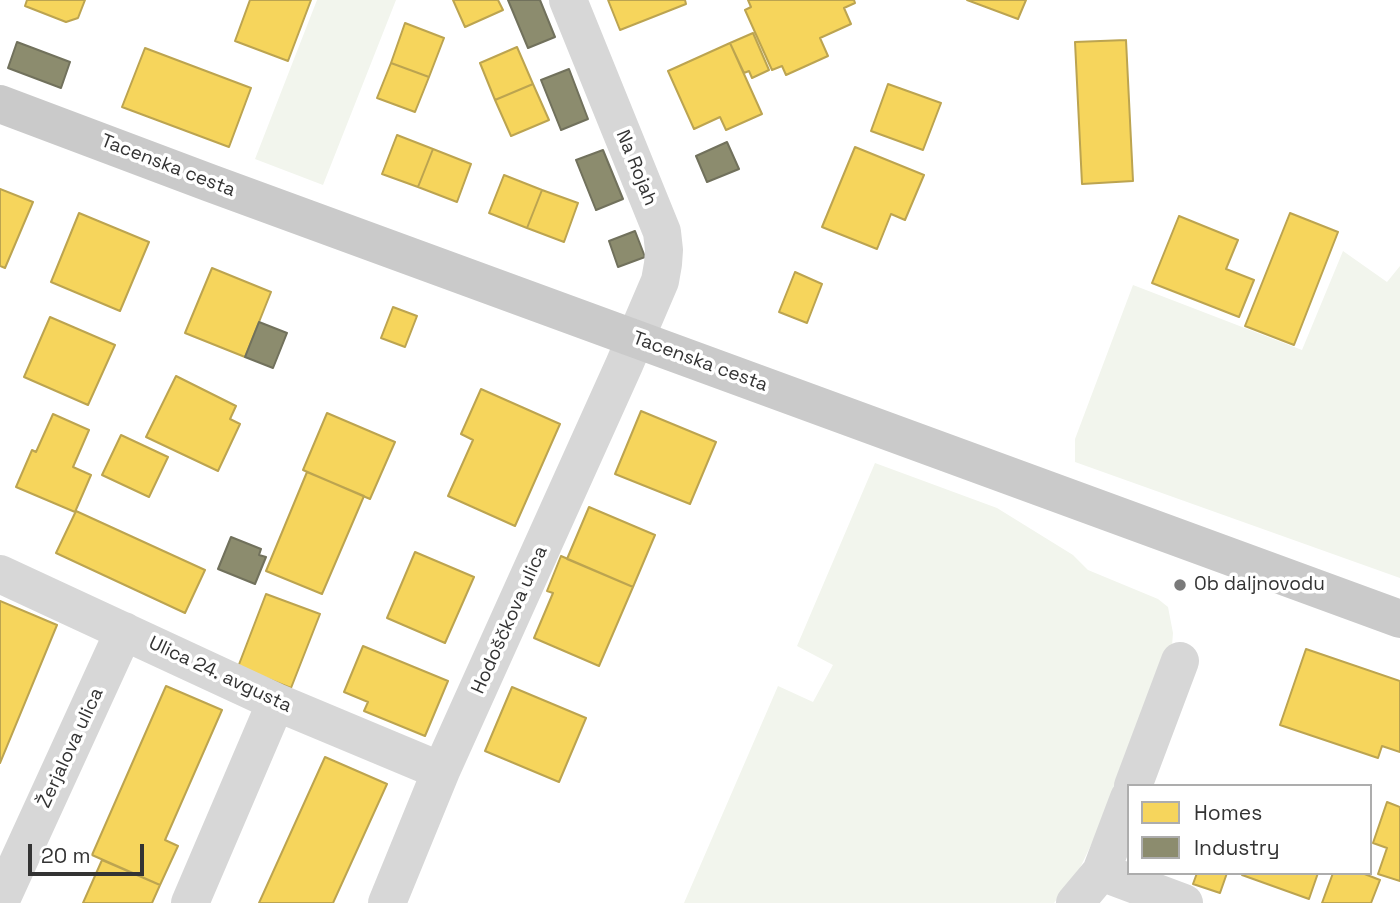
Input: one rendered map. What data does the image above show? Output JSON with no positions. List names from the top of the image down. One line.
{"streets":{"main road":["Tacenska cesta"],"street":["Na Rojah","Hodoščkova ulica","Ulica 24. avgusta","Žerjalova ulica"]},"crossings":[["Tacenska cesta","Na Rojah"],["Tacenska cesta","Hodoščkova ulica"],["Na Rojah","Hodoščkova ulica"],["Hodoščkova ulica","Ulica 24. avgusta"],["Ulica 24. avgusta","Žerjalova ulica"]],"places":["Ob daljnovodu"],"legend":["Homes","Industry"],"scale_bar":"20 m"}
